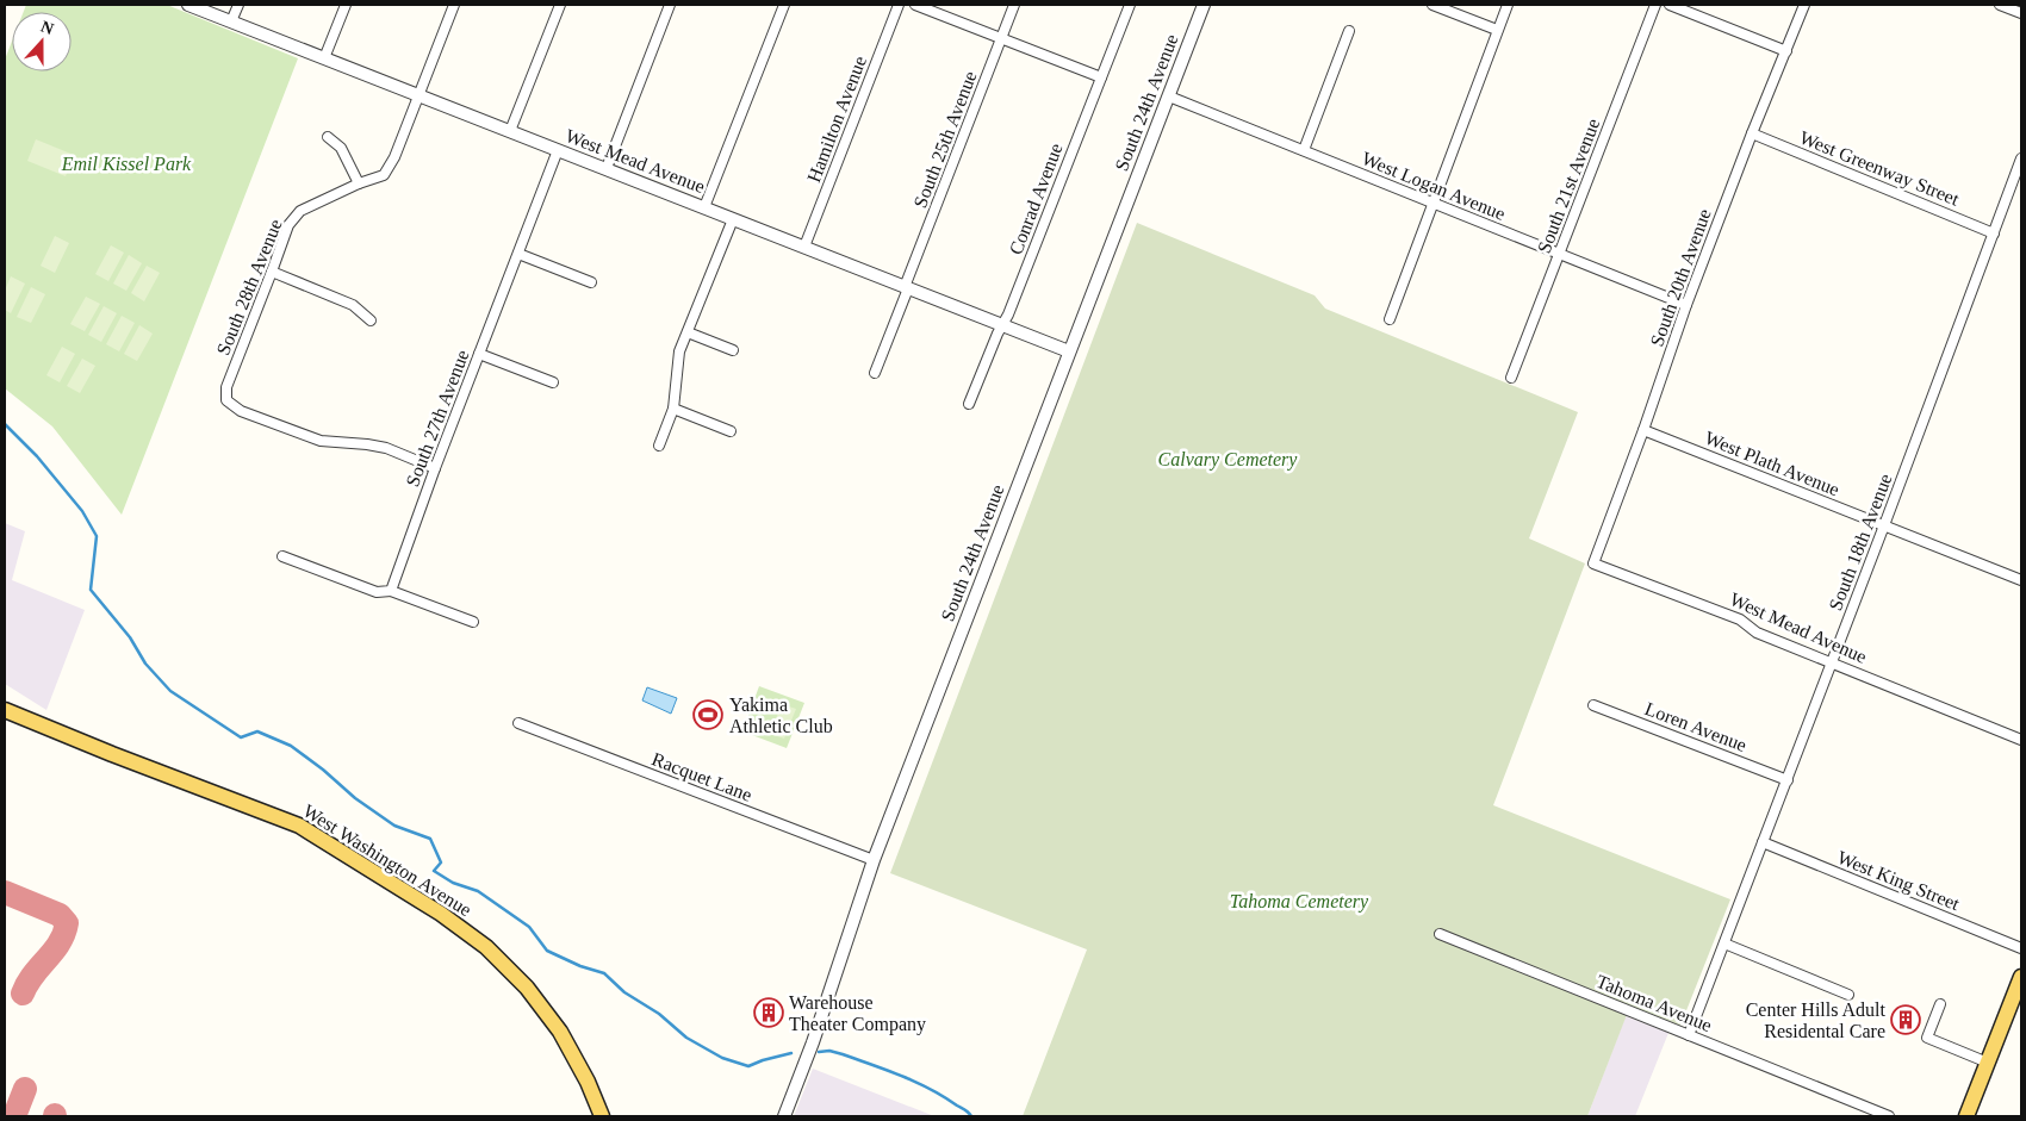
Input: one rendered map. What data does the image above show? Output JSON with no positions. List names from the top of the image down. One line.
{"streets":{"main road":["West Washington Avenue"],"street":["South 24th Avenue","Hamilton Avenue","South 25th Avenue","West Mead Avenue","West Greenway Street","West Logan Avenue","South 21st Avenue","Conrad Avenue","South 20th Avenue","South 28th Avenue","South 27th Avenue","West Plath Avenue","South 18th Avenue","Loren Avenue","Racquet Lane","West King Street","Tahoma Avenue"]},"crossings":[["South 24th Avenue","West Mead Avenue"],["South 24th Avenue","West Logan Avenue"],["South 24th Avenue","Racquet Lane"],["Hamilton Avenue","West Mead Avenue"],["South 25th Avenue","West Mead Avenue"],["West Mead Avenue","Conrad Avenue"],["West Mead Avenue","South 20th Avenue"],["West Mead Avenue","South 28th Avenue"],["West Mead Avenue","South 27th Avenue"],["West Mead Avenue","South 18th Avenue"],["West Greenway Street","South 20th Avenue"],["West Greenway Street","South 18th Avenue"],["West Logan Avenue","South 21st Avenue"],["West Logan Avenue","South 20th Avenue"],["South 20th Avenue","West Plath Avenue"],["South 28th Avenue","South 27th Avenue"],["West Plath Avenue","South 18th Avenue"],["South 18th Avenue","Loren Avenue"],["South 18th Avenue","West King Street"],["South 18th Avenue","Tahoma Avenue"]],"parks":["Emil Kissel Park","Calvary Cemetery","Tahoma Cemetery"],"places":{"sports":["Yakima Athletic Club"],"building":["Warehouse Theater Company","Center Hills Adult Residental Care"]},"north":"top"}
